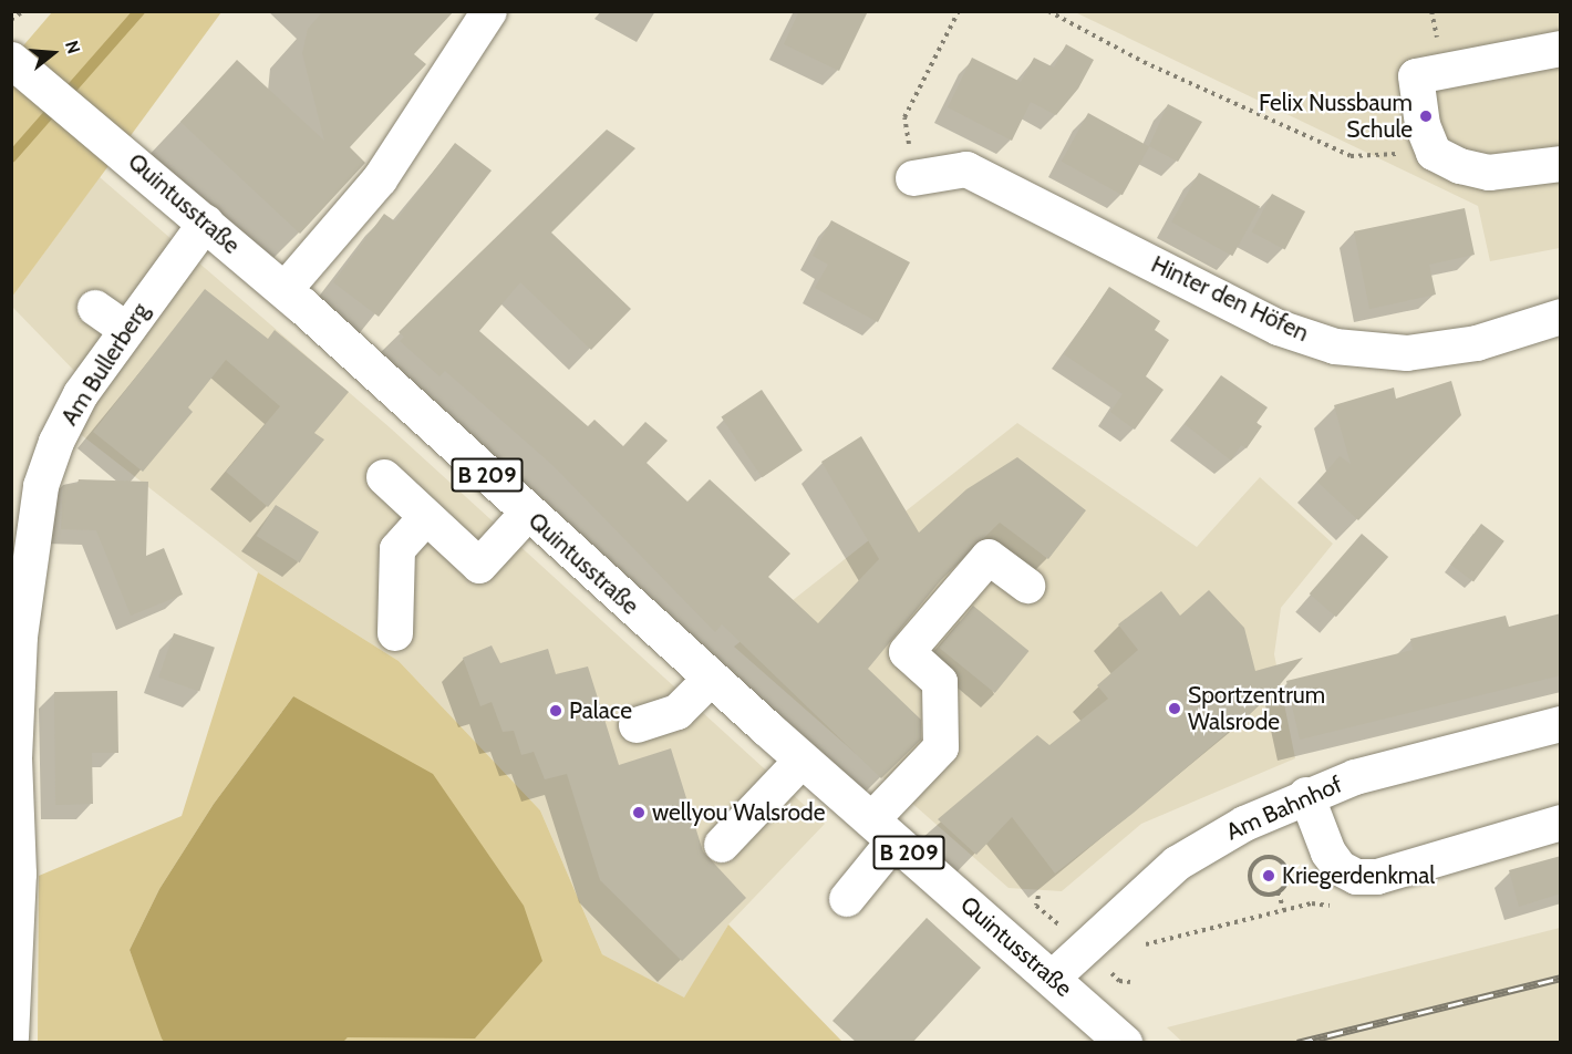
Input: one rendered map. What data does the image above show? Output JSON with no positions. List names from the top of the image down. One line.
{"streets":{"main road":["Quintusstraße","B 209"],"street":["Hinter den Höfen","Am Bullerberg","Am Bahnhof"]},"crossings":[["Quintusstraße","Am Bullerberg"],["Quintusstraße","Am Bahnhof"]],"places":["Felix Nussbaum Schule","Sportzentrum Walsrode","Palace","wellyou Walsrode","Kriegerdenkmal"],"north":"right"}
